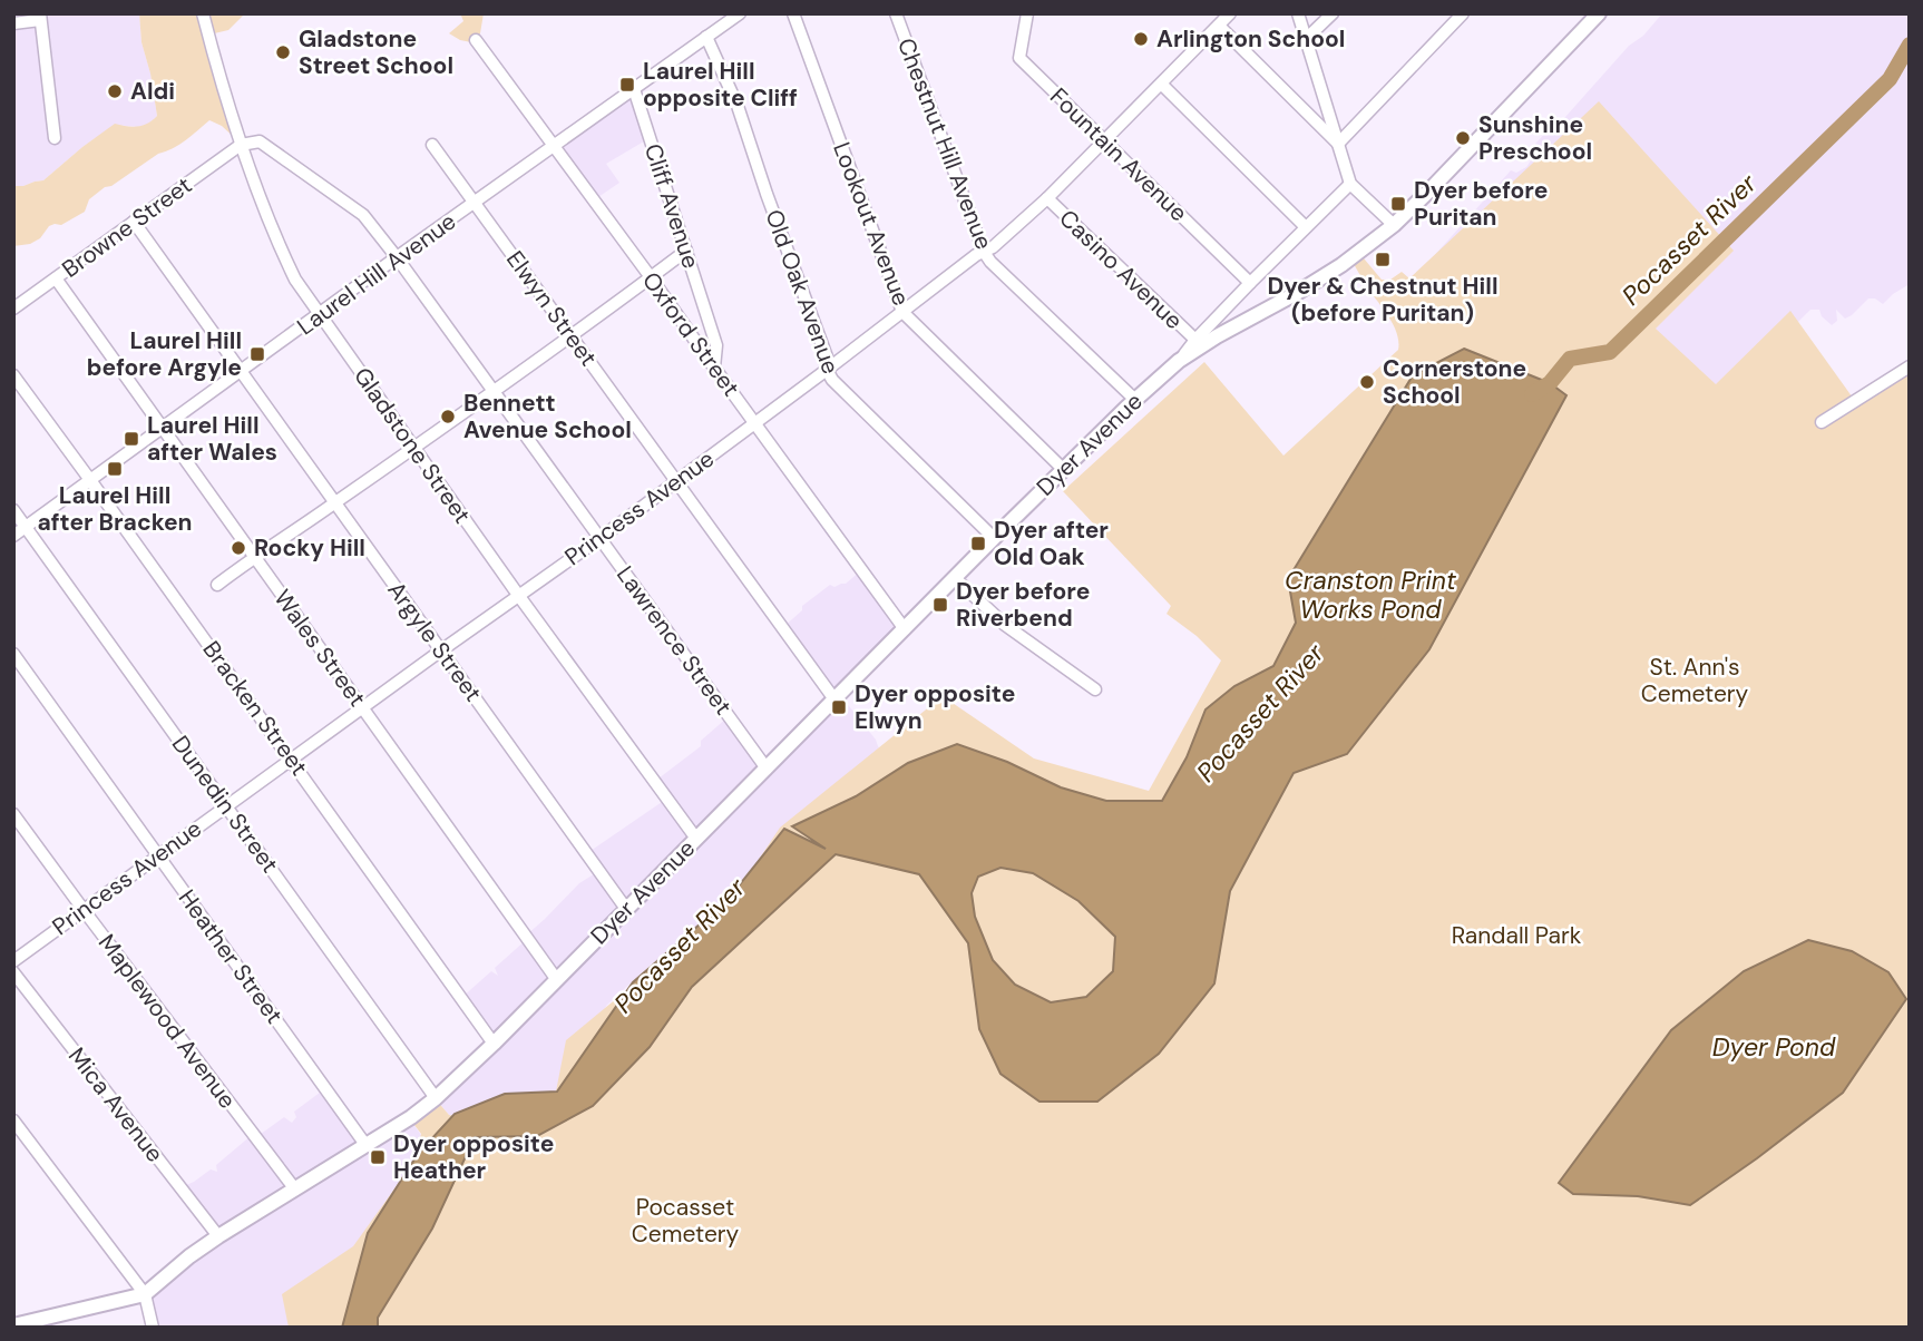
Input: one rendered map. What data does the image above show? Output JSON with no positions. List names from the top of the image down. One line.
{"streets":{"main road":["Dyer Avenue"],"street":["Chestnut Hill Avenue","Fountain Avenue","Cliff Avenue","Lookout Avenue","Browne Street","Casino Avenue","Laurel Hill Avenue","Old Oak Avenue","Elwyn Street","Oxford Street","Gladstone Street","Princess Avenue","Lawrence Street","Argyle Street","Wales Street","Bracken Street","Dunedin Street","Heather Street","Maplewood Avenue","Mica Avenue"]},"crossings":[["Chestnut Hill Avenue","Dyer Avenue"],["Chestnut Hill Avenue","Princess Avenue"],["Fountain Avenue","Dyer Avenue"],["Fountain Avenue","Princess Avenue"],["Cliff Avenue","Laurel Hill Avenue"],["Cliff Avenue","Oxford Street"],["Lookout Avenue","Dyer Avenue"],["Lookout Avenue","Princess Avenue"],["Browne Street","Gladstone Street"],["Browne Street","Lawrence Street"],["Browne Street","Argyle Street"],["Browne Street","Wales Street"],["Casino Avenue","Dyer Avenue"],["Casino Avenue","Princess Avenue"],["Laurel Hill Avenue","Old Oak Avenue"],["Laurel Hill Avenue","Elwyn Street"],["Laurel Hill Avenue","Oxford Street"],["Laurel Hill Avenue","Gladstone Street"],["Laurel Hill Avenue","Lawrence Street"],["Laurel Hill Avenue","Argyle Street"],["Laurel Hill Avenue","Wales Street"],["Laurel Hill Avenue","Bracken Street"],["Laurel Hill Avenue","Dunedin Street"],["Old Oak Avenue","Dyer Avenue"],["Old Oak Avenue","Princess Avenue"],["Elwyn Street","Dyer Avenue"],["Elwyn Street","Princess Avenue"],["Oxford Street","Dyer Avenue"],["Oxford Street","Princess Avenue"],["Dyer Avenue","Gladstone Street"],["Dyer Avenue","Lawrence Street"],["Dyer Avenue","Argyle Street"],["Dyer Avenue","Wales Street"],["Dyer Avenue","Bracken Street"],["Dyer Avenue","Dunedin Street"],["Dyer Avenue","Heather Street"],["Dyer Avenue","Maplewood Avenue"],["Dyer Avenue","Mica Avenue"],["Gladstone Street","Princess Avenue"],["Gladstone Street","Lawrence Street"],["Princess Avenue","Lawrence Street"],["Princess Avenue","Argyle Street"],["Princess Avenue","Wales Street"],["Princess Avenue","Bracken Street"],["Princess Avenue","Dunedin Street"],["Princess Avenue","Heather Street"],["Princess Avenue","Maplewood Avenue"]],"water":["Pocasset River","Cranston Print Works Pond","Dyer Pond"],"parks":["St. Ann's Cemetery","Randall Park","Pocasset Cemetery"],"places":{"other":["Arlington School","Gladstone Street School","Aldi","Sunshine Preschool","Cornerstone School","Bennett Avenue School","Rocky Hill"],"transit":["Laurel Hill opposite Cliff","Dyer before Puritan","Dyer & Chestnut Hill (before Puritan)","Laurel Hill before Argyle","Laurel Hill after Wales","Laurel Hill after Bracken","Dyer after Old Oak","Dyer before Riverbend","Dyer opposite Elwyn","Dyer opposite Heather"]}}
